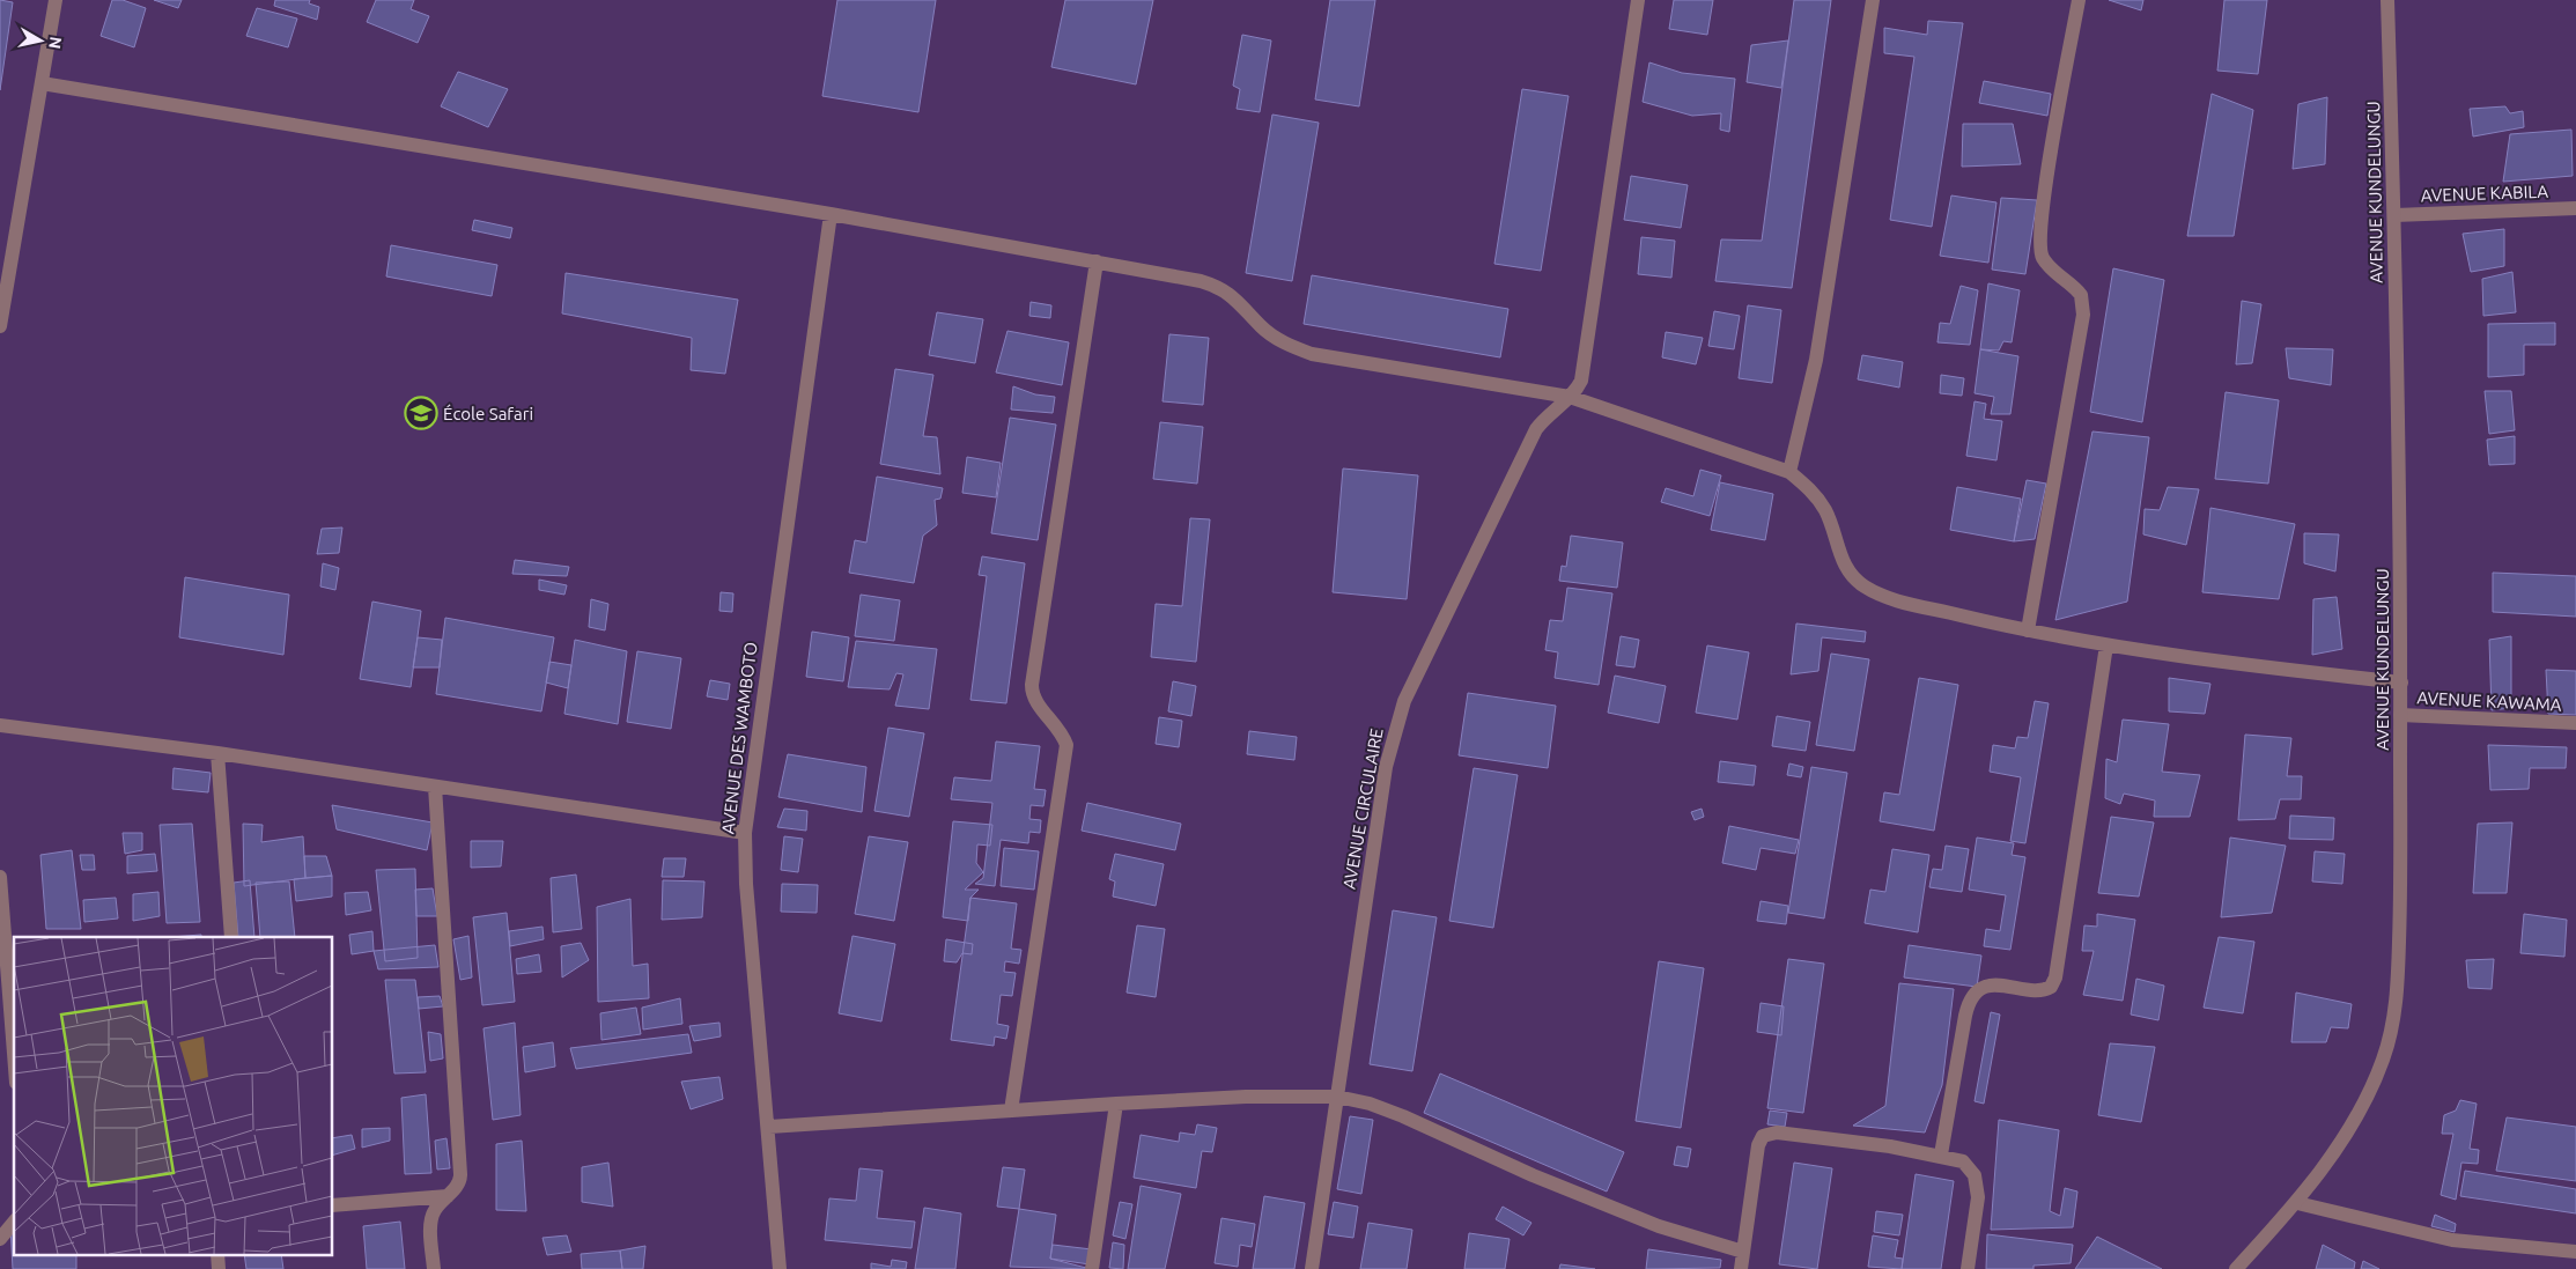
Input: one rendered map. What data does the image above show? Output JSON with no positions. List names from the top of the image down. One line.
{"streets":{"street":["AVENUE KUNDELUNGU","AVENUE KABILA","AVENUE KAWAMA","AVENUE DES WAMBOTO","AVENUE CIRCULAIRE"]},"crossings":[["AVENUE KUNDELUNGU","AVENUE KABILA"],["AVENUE KUNDELUNGU","AVENUE KAWAMA"]],"places":{"school or university":["École Safari"]},"north":"right"}
